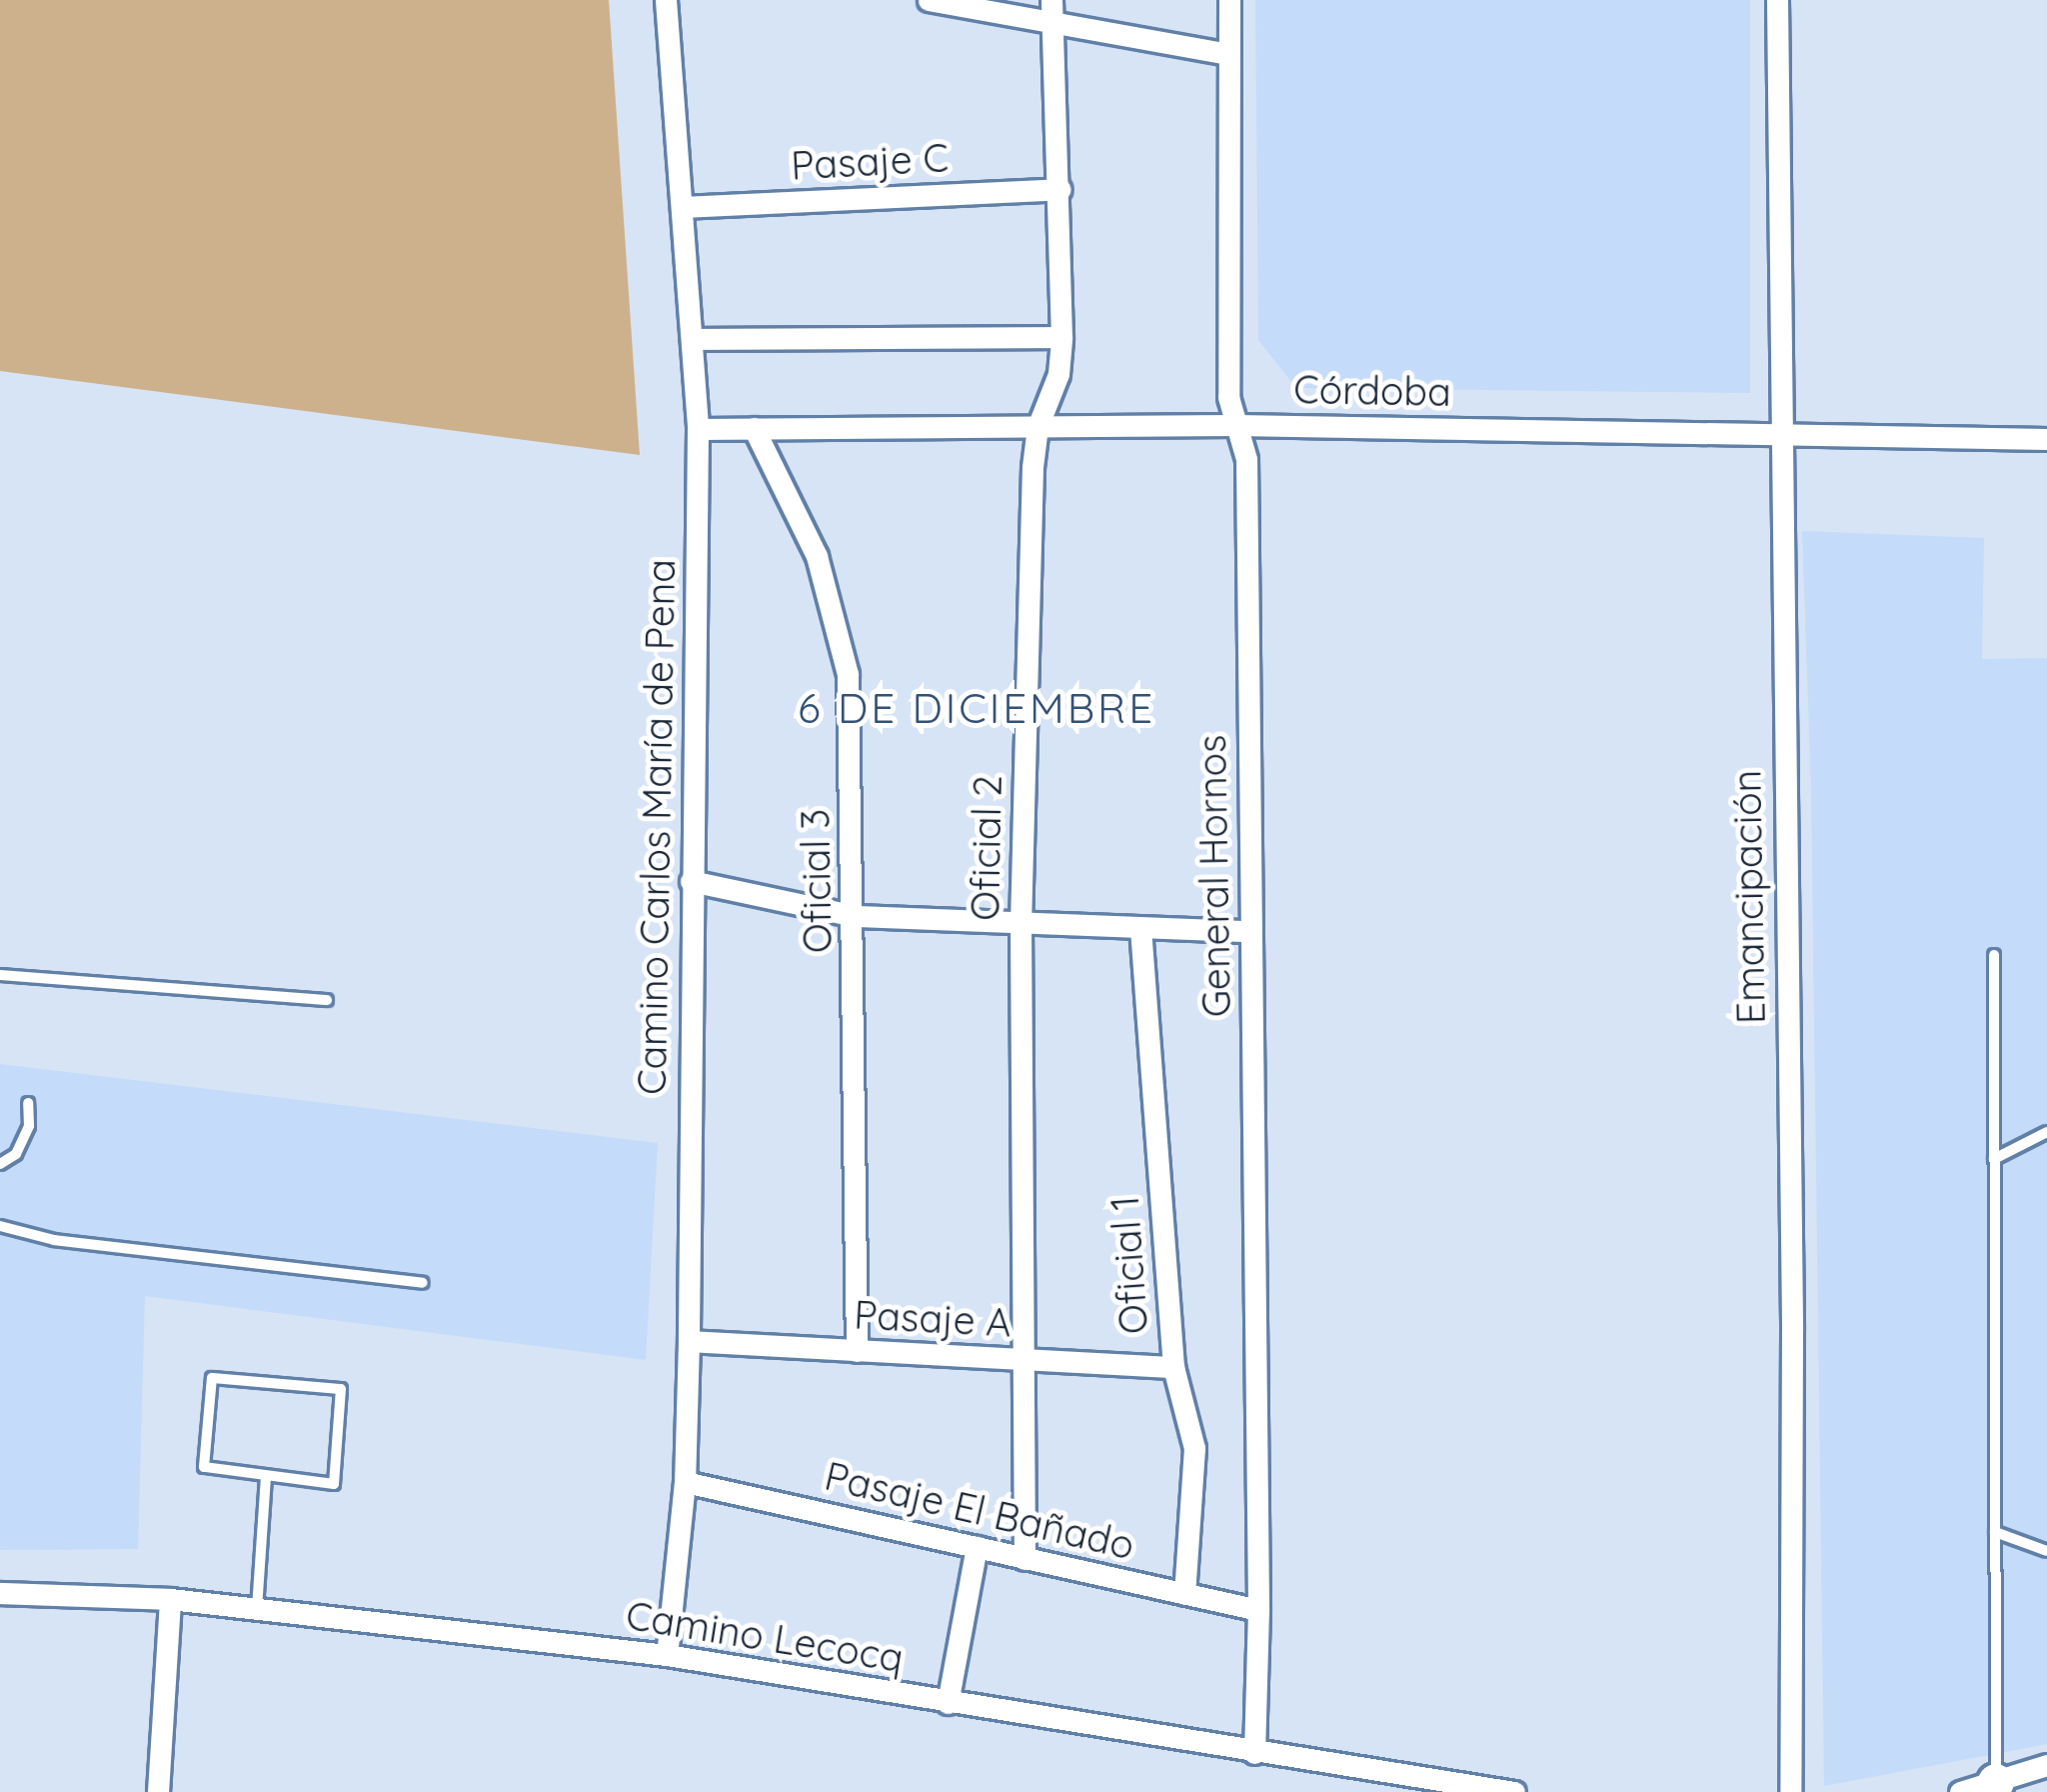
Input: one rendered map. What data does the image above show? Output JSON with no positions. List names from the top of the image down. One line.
{"streets":{"street":["Pasaje C","Córdoba","Camino Carlos María de Pena","Oficial 2","General Hornos","Oficial 3","Emancipación","Oficial 1","Pasaje A","Pasaje El Bañado","Camino Lecocq"]},"crossings":[["Pasaje C","Camino Carlos María de Pena"],["Pasaje C","Oficial 2"],["Córdoba","Camino Carlos María de Pena"],["Córdoba","Oficial 2"],["Córdoba","General Hornos"],["Córdoba","Oficial 3"],["Córdoba","Emancipación"],["Camino Carlos María de Pena","Pasaje A"],["Camino Carlos María de Pena","Pasaje El Bañado"],["Camino Carlos María de Pena","Camino Lecocq"],["Oficial 2","Pasaje A"],["Oficial 2","Pasaje El Bañado"],["General Hornos","Pasaje El Bañado"],["General Hornos","Camino Lecocq"],["Oficial 3","Pasaje A"],["Oficial 1","Pasaje A"],["Oficial 1","Pasaje El Bañado"]],"districts":["6 DE DICIEMBRE"]}
